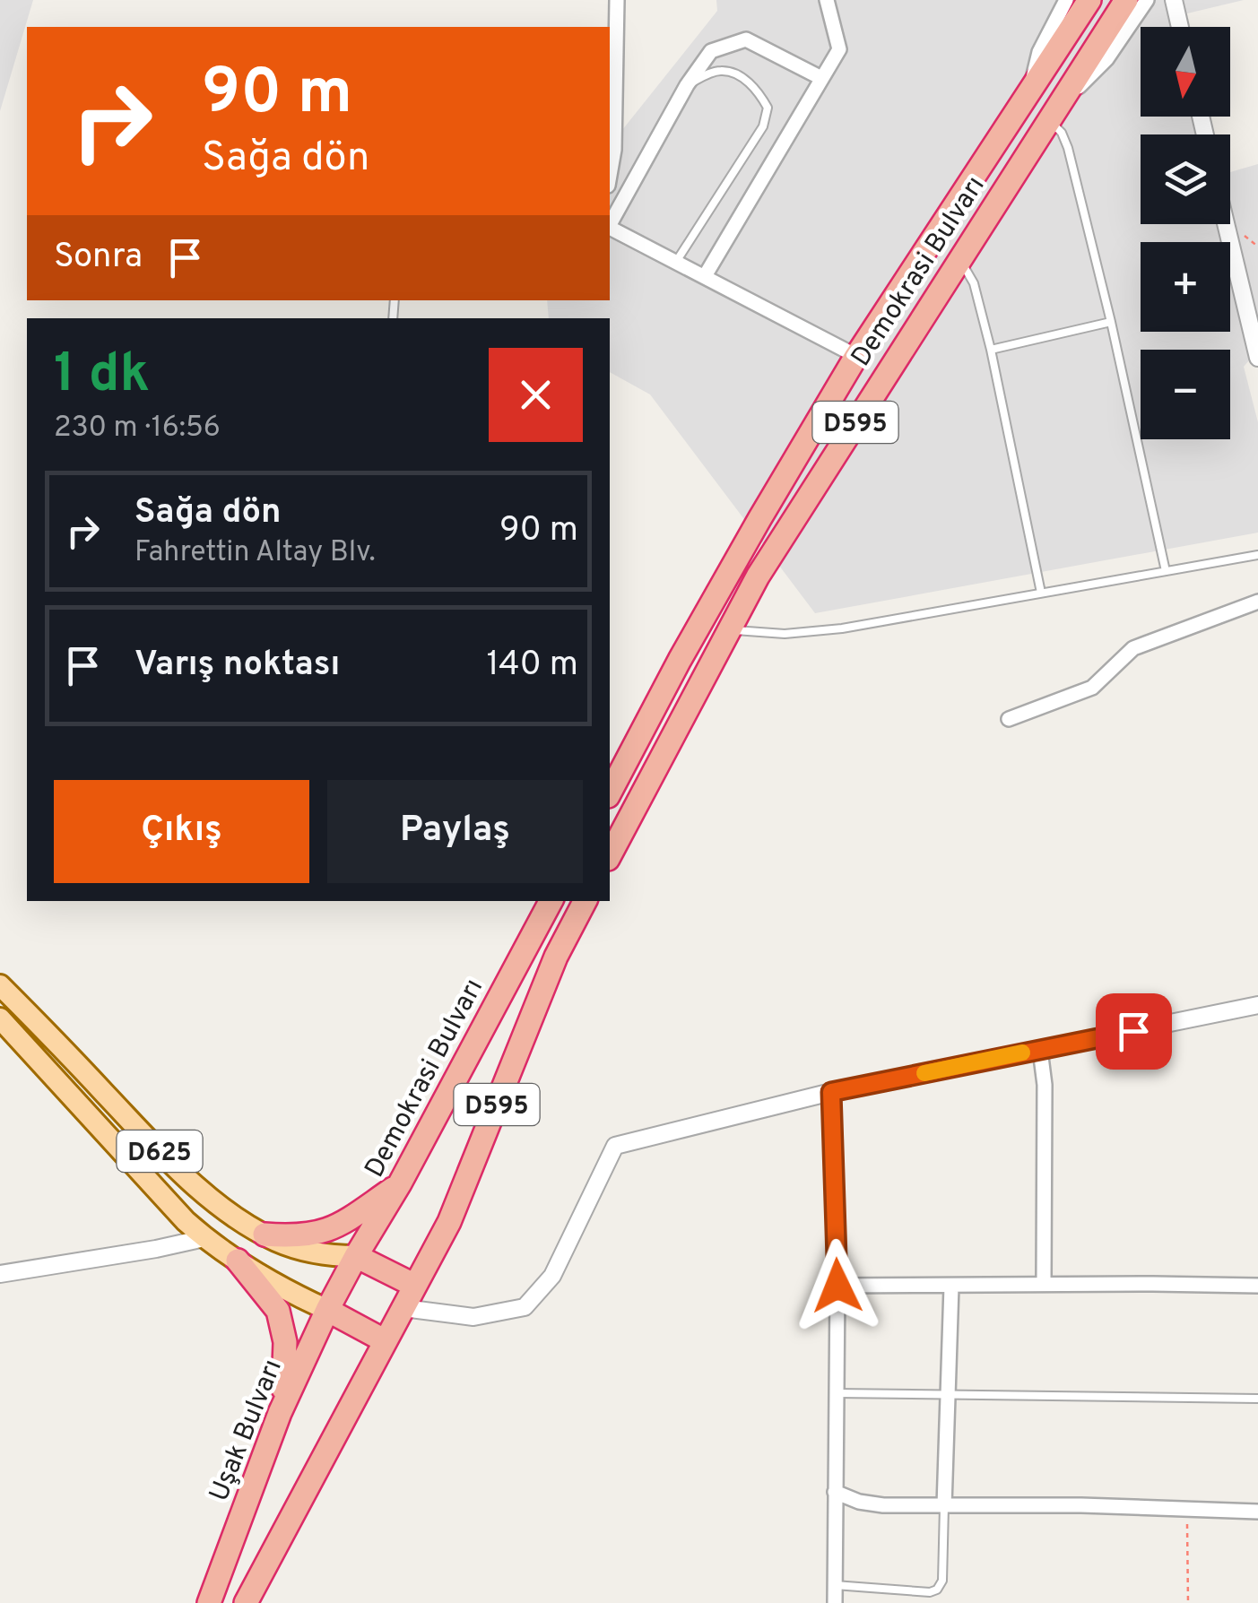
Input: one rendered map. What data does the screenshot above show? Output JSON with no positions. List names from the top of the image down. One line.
{"streets":{"highway":["Demokrasi Bulvarı","D595","Uşak Bulvarı"],"main road":["D625"]},"crossings":[["Demokrasi Bulvarı","D625"],["Demokrasi Bulvarı","Uşak Bulvarı"],["D625","Uşak Bulvarı"]],"north":"bottom","page":{"map_buttons":["+","−"],"turn":["90 m","Sağa dön"],"then":"Sonra","heading":["1 dk","230 m · 16:56"],"list":[{"name":"Sağa dön","note":"Fahrettin Altay Blv.","value":"90 m"},{"name":"Varış noktası","value":"140 m"}],"buttons":["Çıkış","Paylaş"]}}
